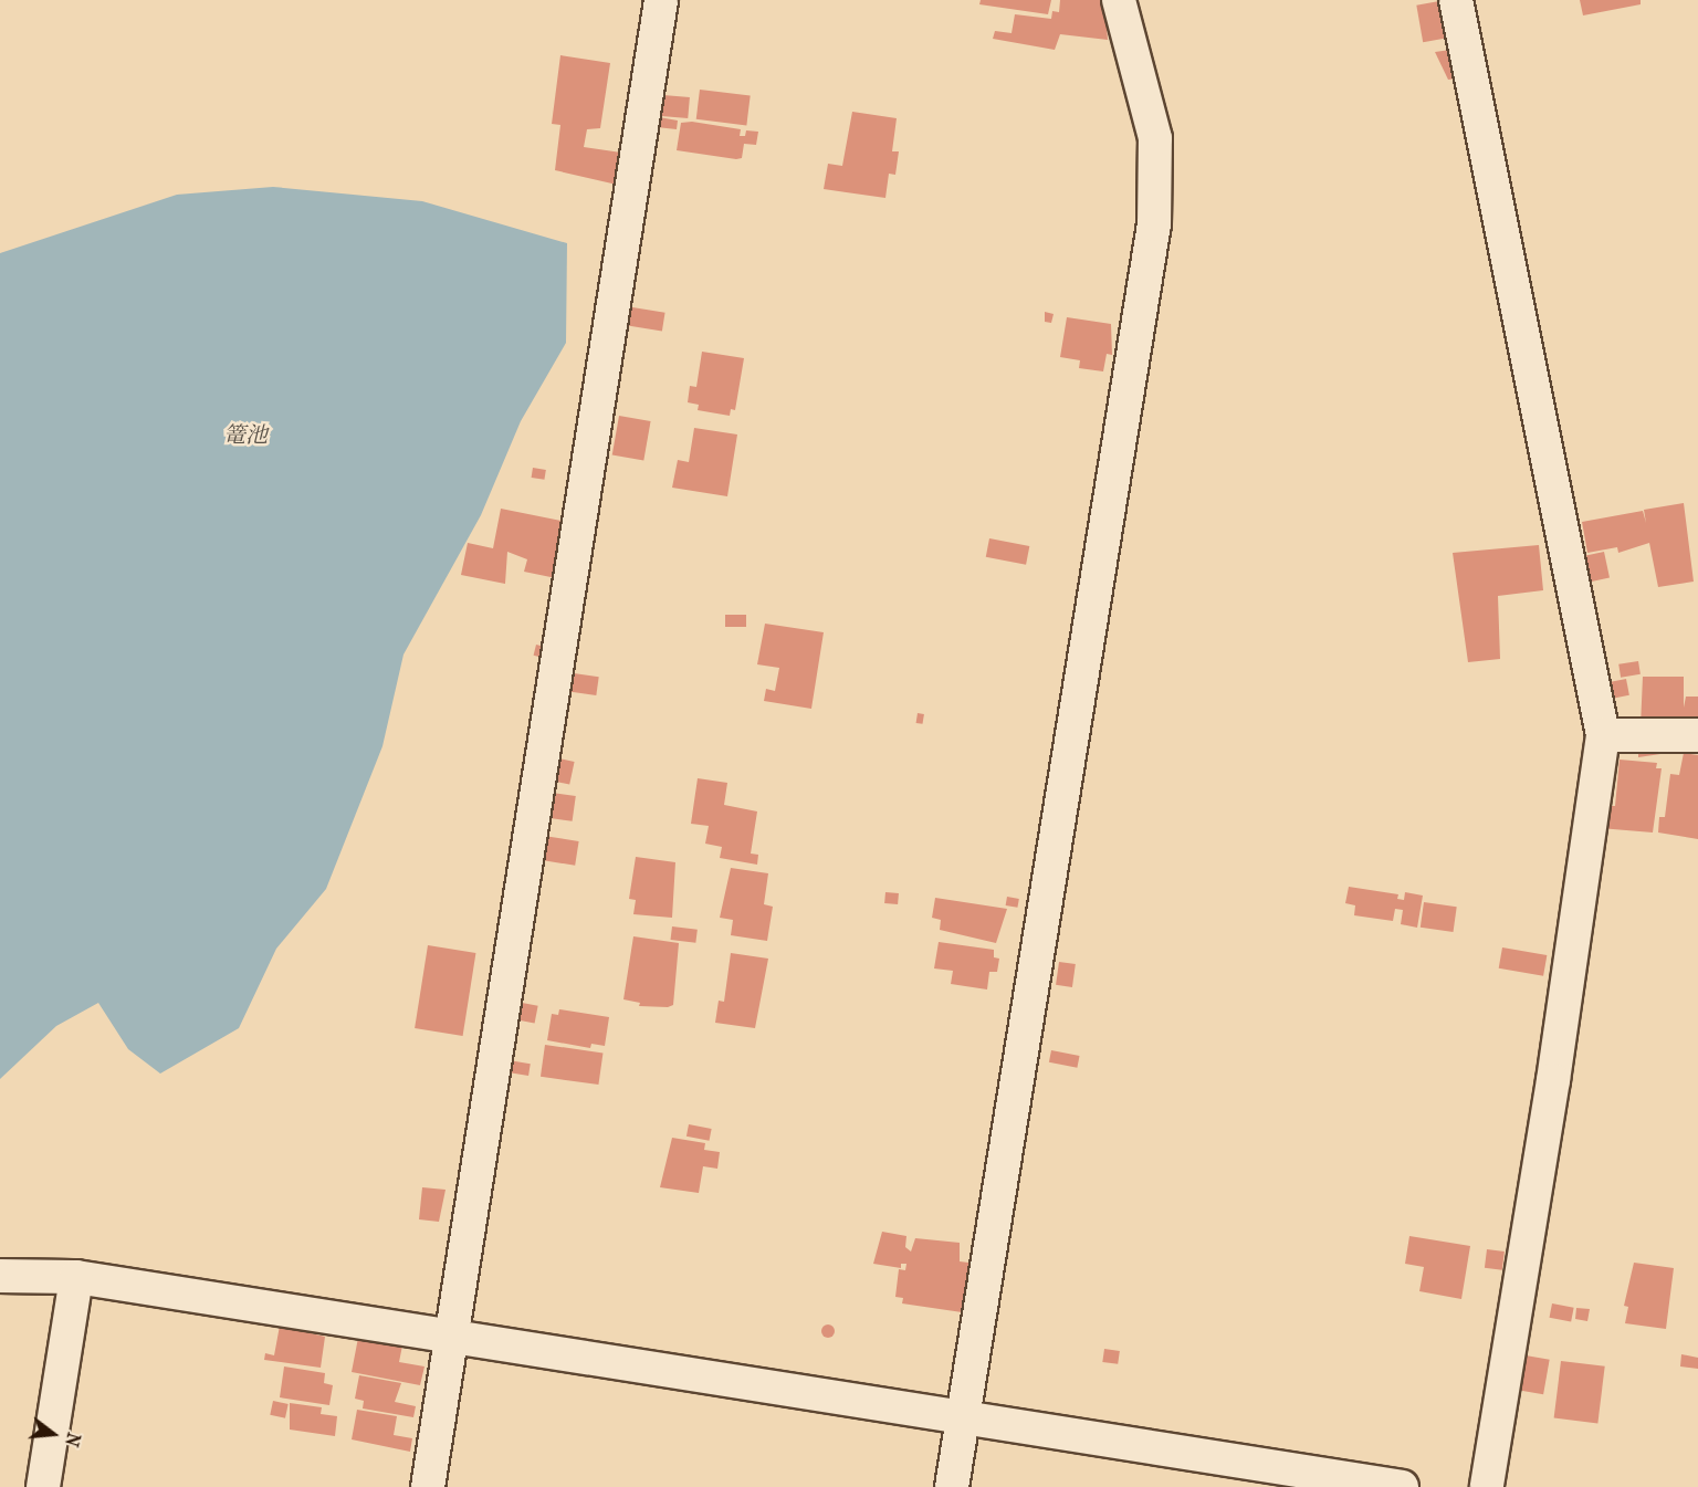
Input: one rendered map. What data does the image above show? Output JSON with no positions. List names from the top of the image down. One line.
{"water":["篭池"],"north":"right"}
